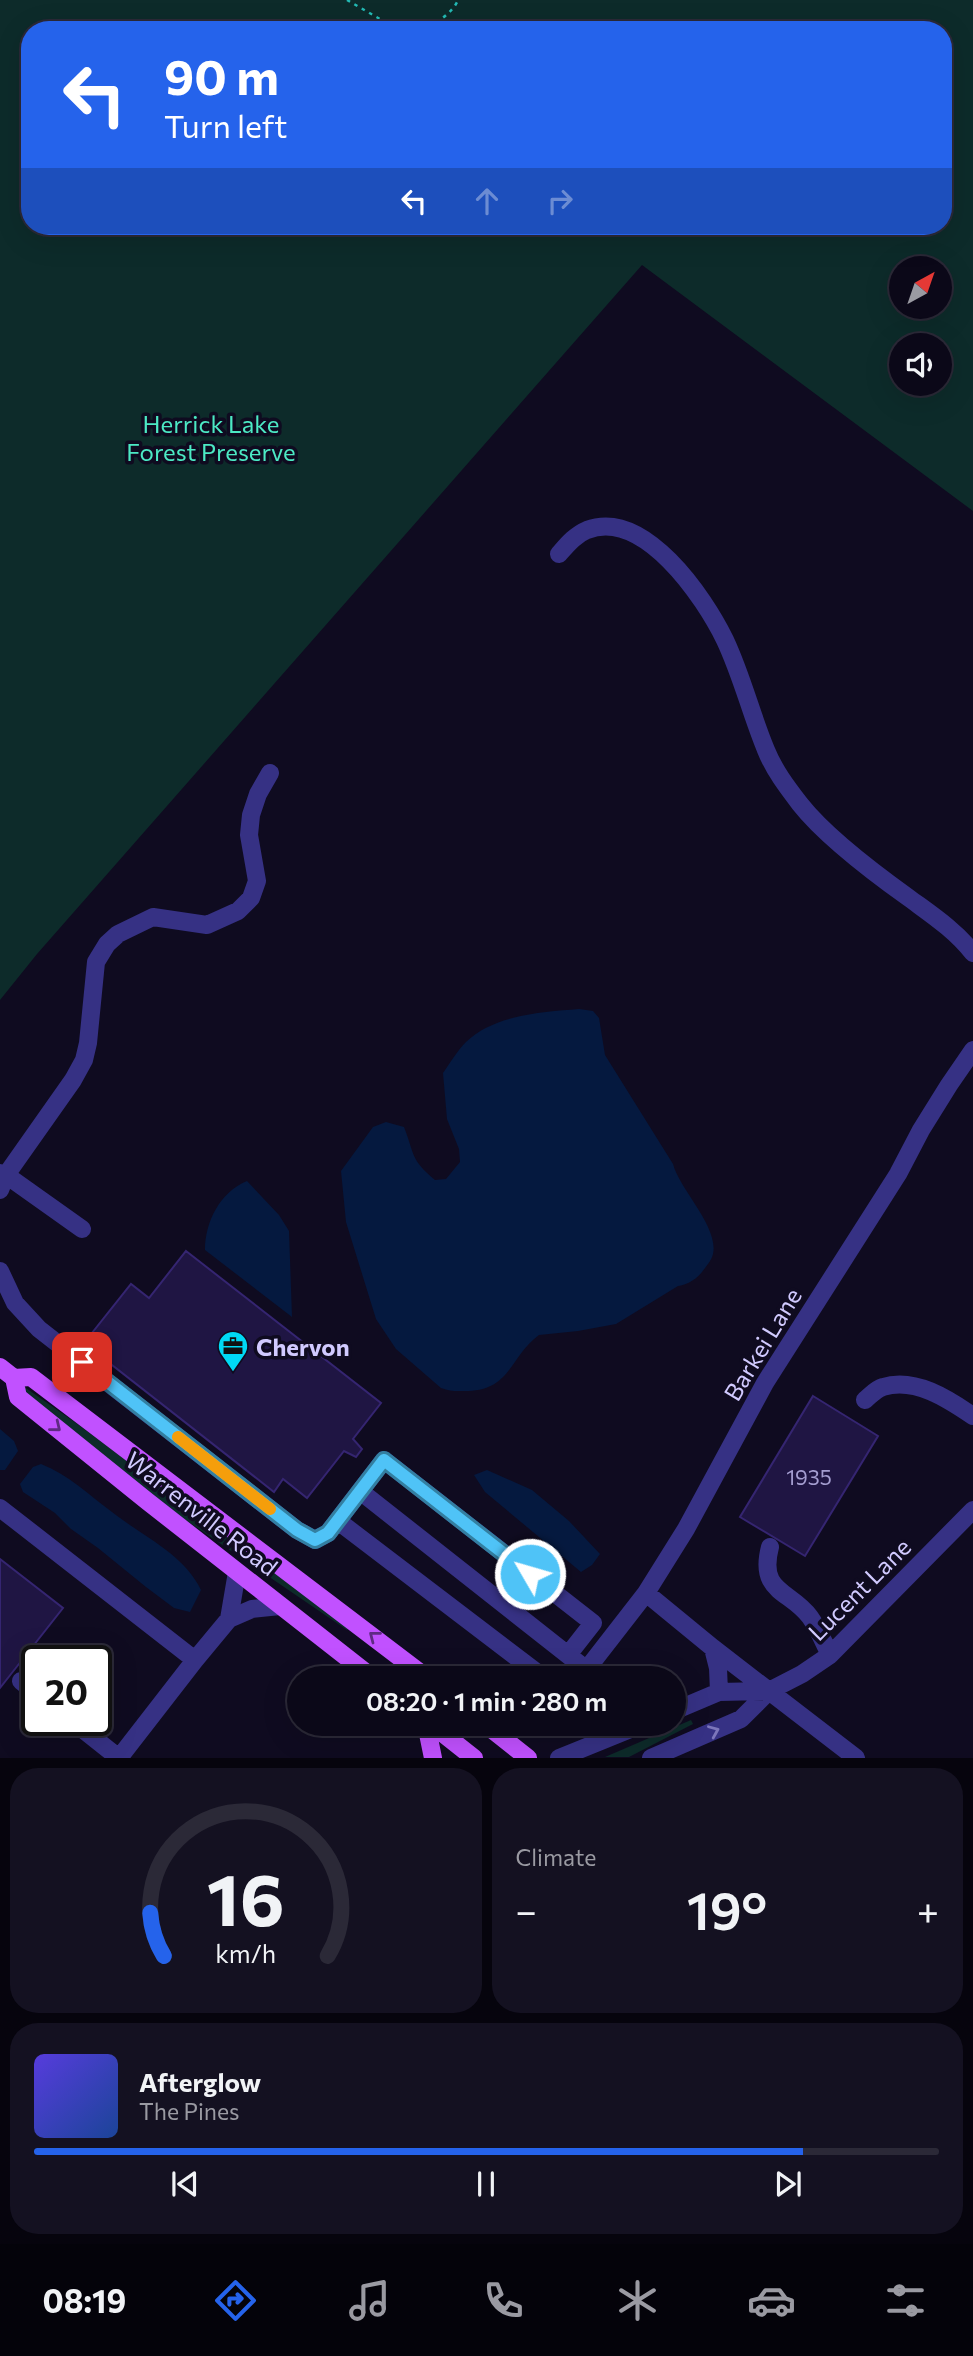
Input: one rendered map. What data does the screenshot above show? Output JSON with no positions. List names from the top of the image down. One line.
{"streets":{"main road":["Warrenville Road"],"street":["Barkei Lane","Lucent Lane"]},"parks":["Herrick Lake Forest Preserve"],"places":{"office":["Chervon"]},"house_numbers":["1935"],"north":"top right","page":{"turn":["90 m","Turn left"],"limit":"20","trip":"08:20 · 1 min · 280 m","tile":"Climate","heat":["−","19°","+"],"song":["Afterglow","The Pines"],"tabs":"08:19","gauge":["16","km/h"]}}
